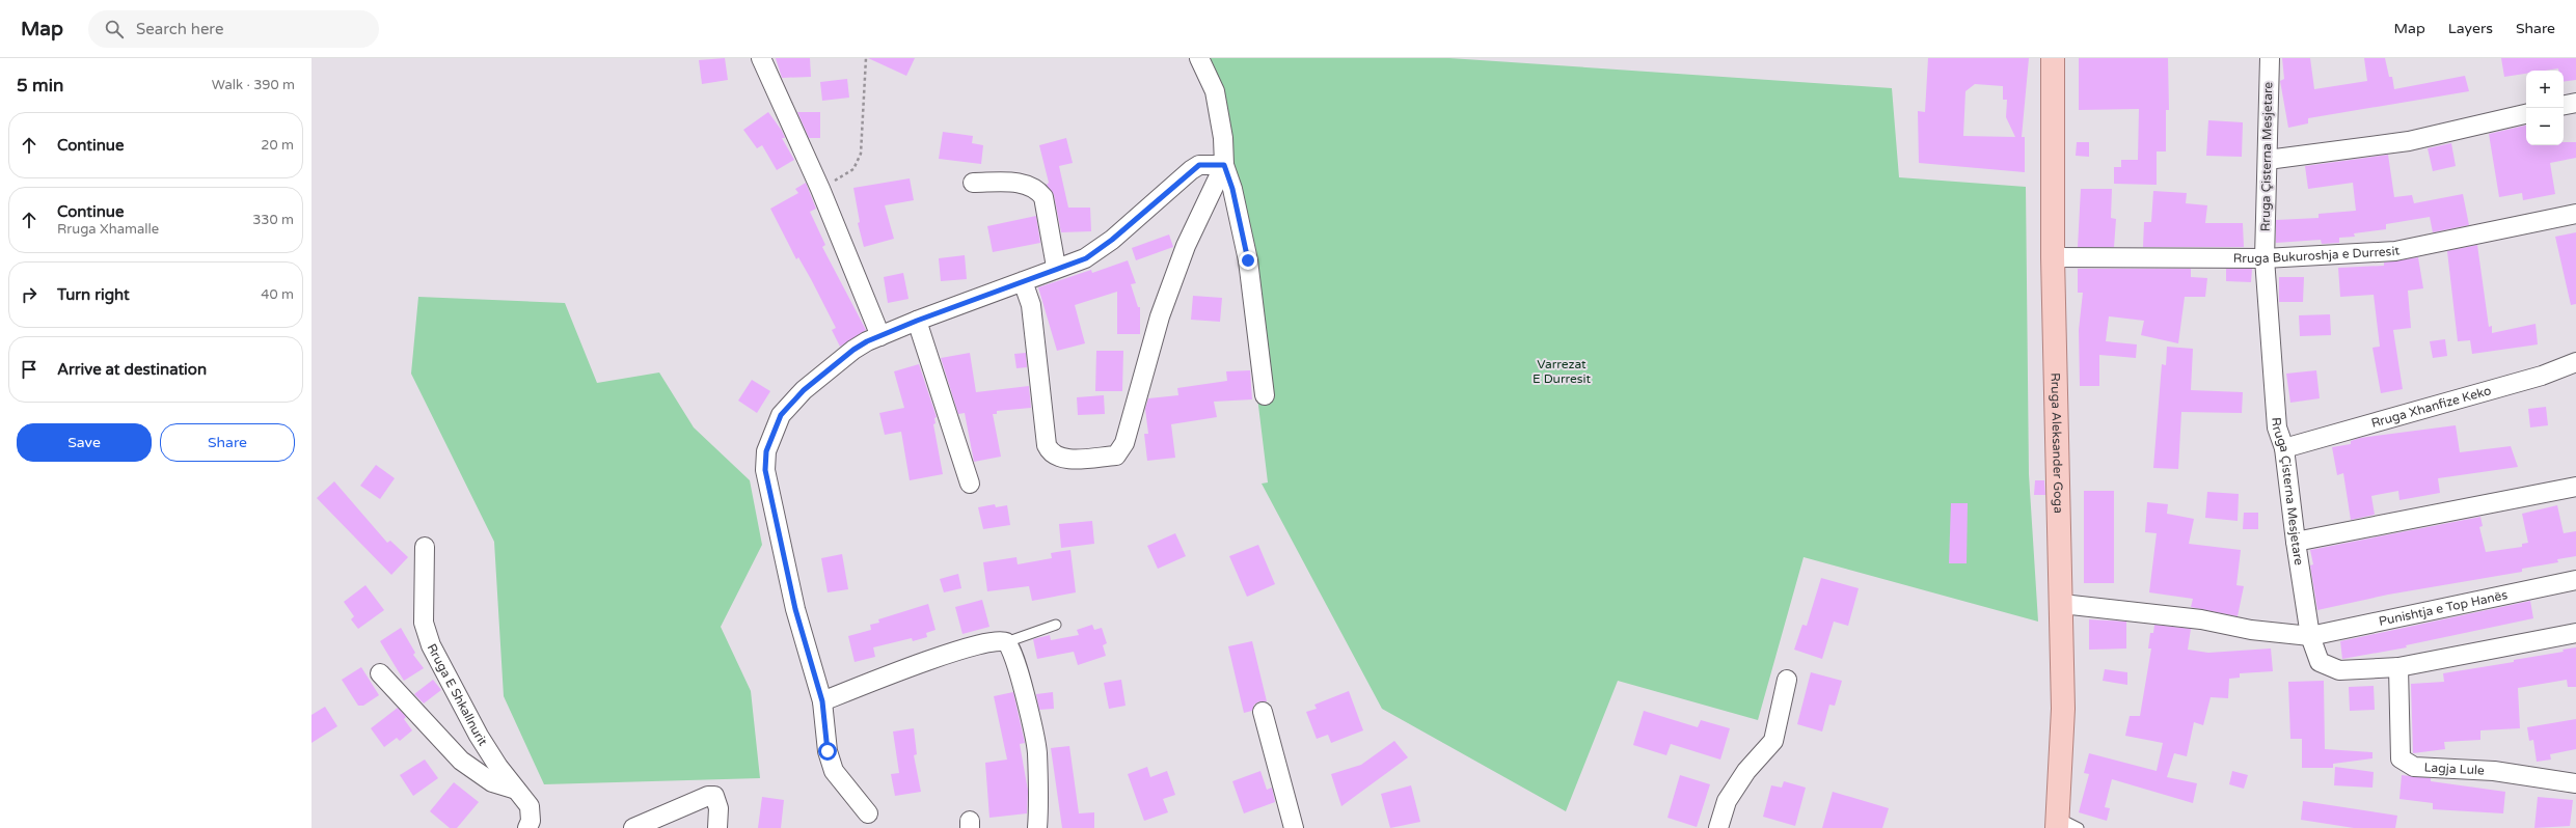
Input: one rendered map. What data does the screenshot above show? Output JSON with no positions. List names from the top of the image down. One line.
{"streets":{"main road":["Rruga Aleksander Goga"],"street":["Rruga Çisterna Mesjetare","Rruga Bukuroshja e Durresit","Rruga Xhanfize Keko","Punishtja e Top Hanës","Rruga E Shkallnurit","Lagja Lule"]},"crossings":[["Rruga Çisterna Mesjetare","Rruga Bukuroshja e Durresit"],["Rruga Çisterna Mesjetare","Rruga Xhanfize Keko"],["Rruga Çisterna Mesjetare","Punishtja e Top Hanës"],["Rruga Çisterna Mesjetare","Lagja Lule"],["Rruga Bukuroshja e Durresit","Rruga Aleksander Goga"],["Rruga Aleksander Goga","Punishtja e Top Hanës"]],"parks":["Varrezat E Durresit"],"page":{"header":"Map","search":"Search here","nav":["Map","Layers","Share"],"heading":["5 min","Walk · 390 m"],"map_buttons":["+","−"],"list":[["Continue","20 m"],["Continue","Rruga Xhamalle","330 m"],["Turn right","40 m"],"Arrive at destination"],"buttons":["Save","Share"]}}
